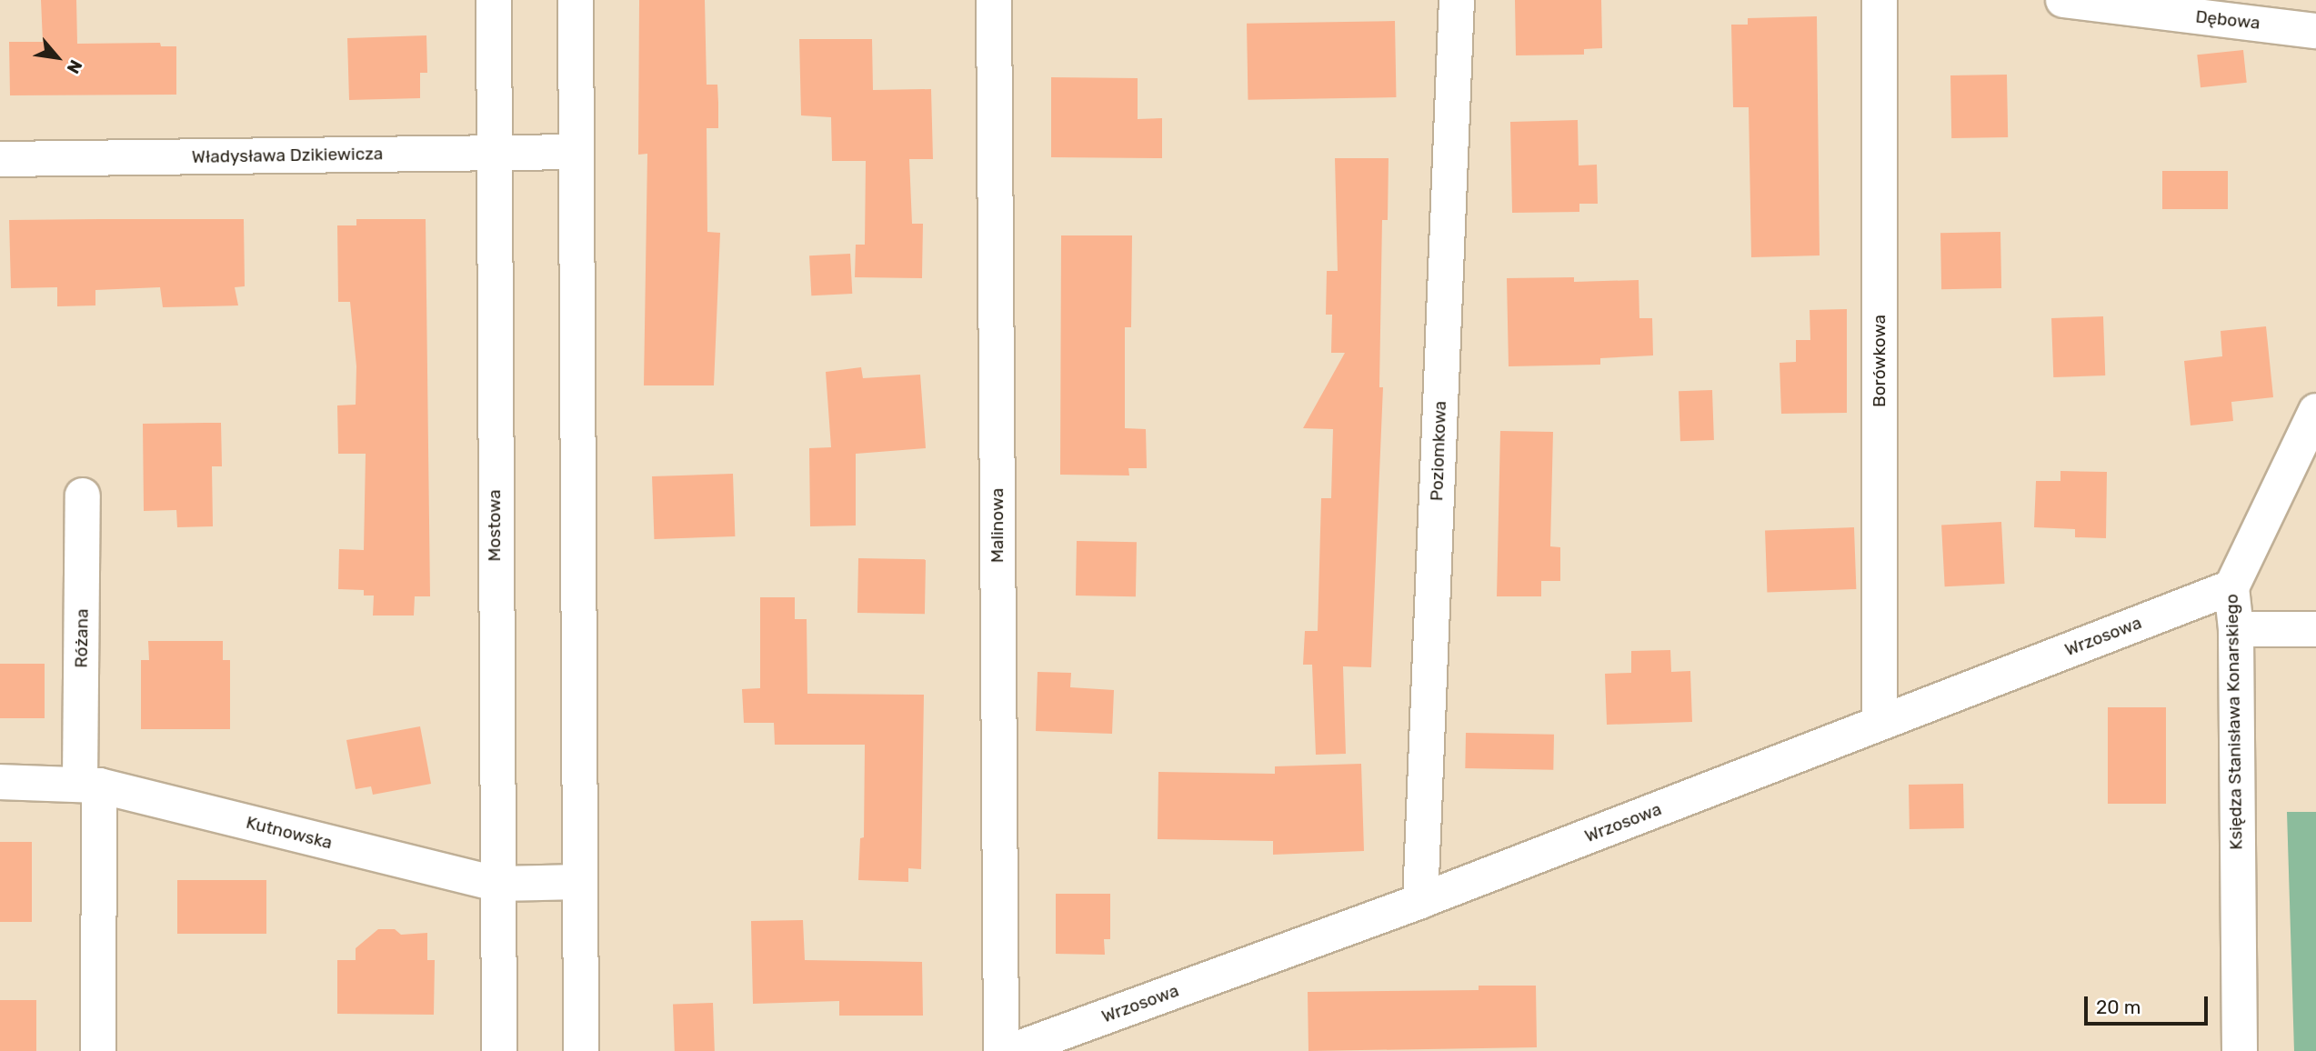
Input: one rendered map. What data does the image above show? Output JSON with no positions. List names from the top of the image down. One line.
{"streets":{"street":["Dębowa","Władysława Dzikiewicza","Borówkowa","Poziomkowa","Mostowa","Malinowa","Wrzosowa","Różana","Księdza Stanisława Konarskiego","Kutnowska"]},"crossings":[["Władysława Dzikiewicza","Mostowa"],["Borówkowa","Wrzosowa"],["Poziomkowa","Wrzosowa"],["Mostowa","Kutnowska"],["Wrzosowa","Księdza Stanisława Konarskiego"],["Różana","Kutnowska"]],"scale_bar":"20 m","north":"bottom right"}
